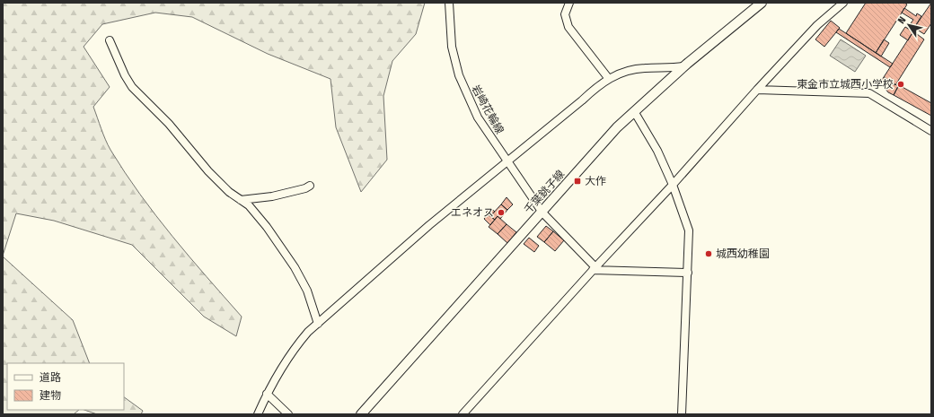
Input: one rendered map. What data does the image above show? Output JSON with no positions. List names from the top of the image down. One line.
{"streets":{"street":["岩崎花輪線","千葉銚子線"]},"crossings":[["岩崎花輪線","千葉銚子線"]],"places":{"other":["東金市立城西小学校","エネオス","城西幼稚園"],"transit":["大作"]},"legend":["道路","建物"],"north":"top left"}
